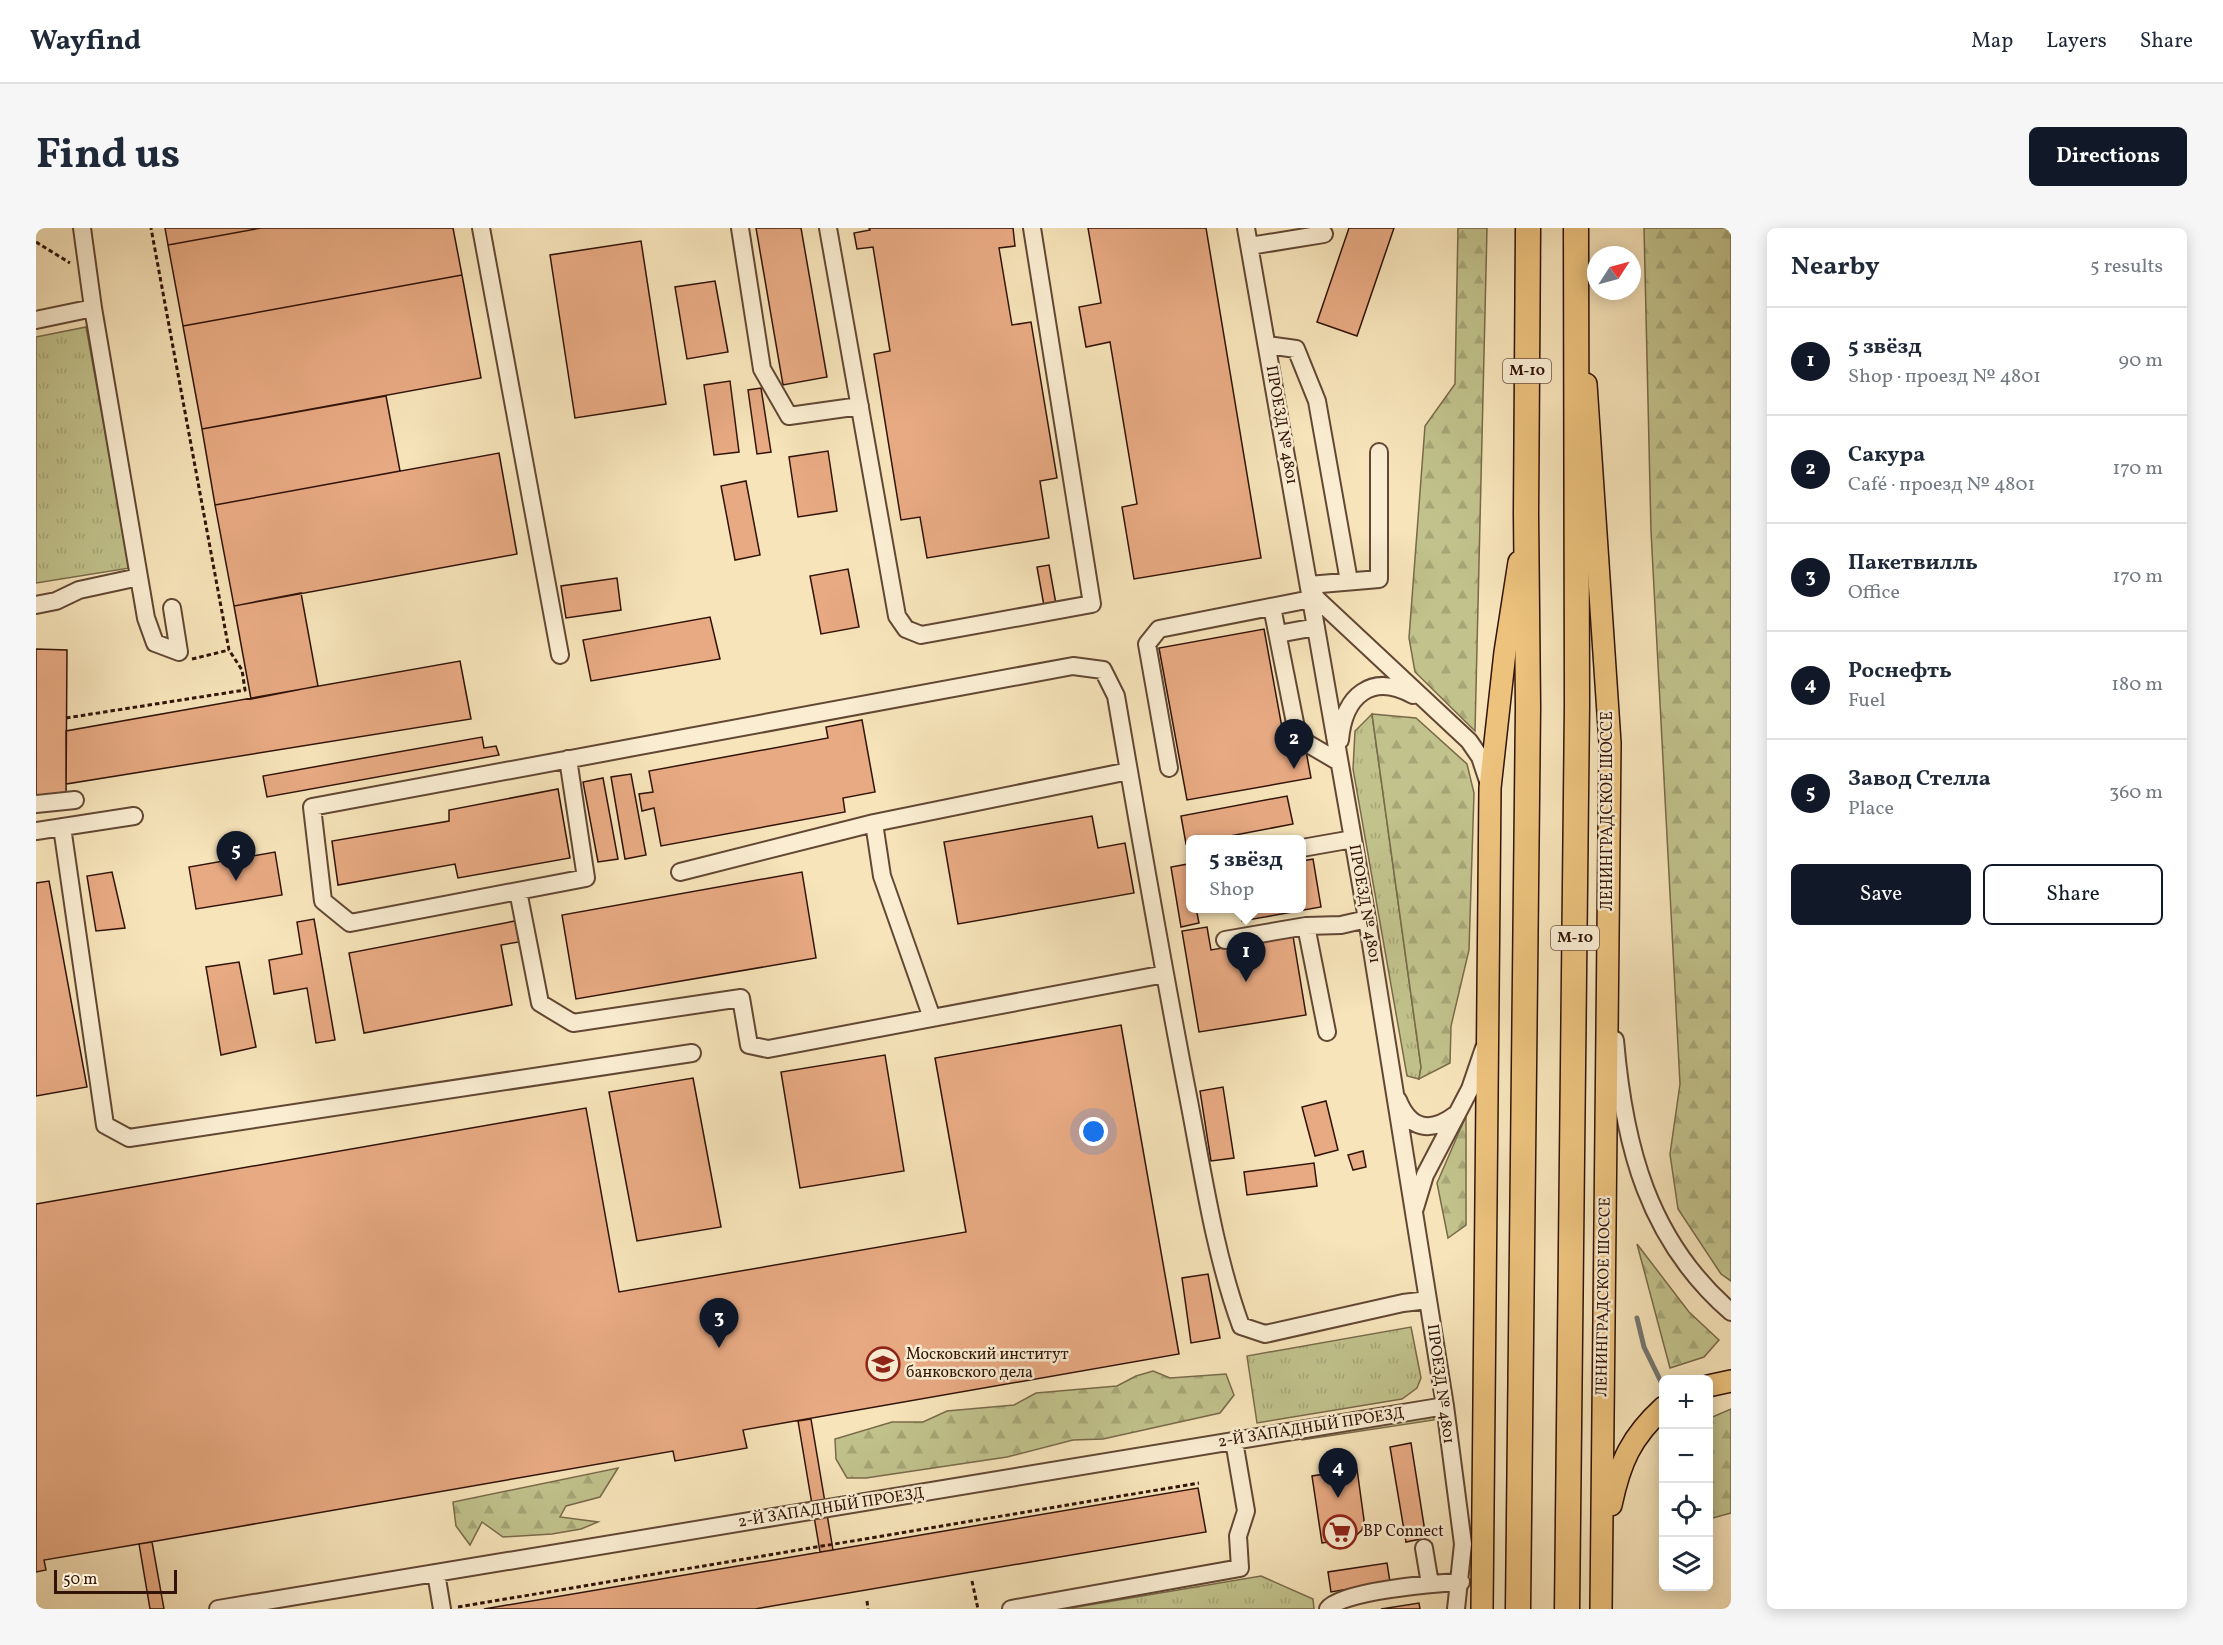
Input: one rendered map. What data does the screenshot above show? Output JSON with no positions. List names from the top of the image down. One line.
{"streets":{"highway":["М-10","ЛЕНИНГРАДСКОЕ ШОССЕ"],"street":["ПРОЕЗД № 4801","2-Й ЗАПАДНЫЙ ПРОЕЗД"]},"crossings":[["ПРОЕЗД № 4801","2-Й ЗАПАДНЫЙ ПРОЕЗД"]],"places":{"school or university":["Московский институт банковского дела"],"supermarket":["ВР Connect"]},"scale_bar":"50 m","north":"top right","page":{"header":"Wayfind","nav":["Map","Layers","Share"],"title":"Find us","buttons":["Directions",["Save","Share"]],"heading":["Nearby","5 results"],"list":[{"mark":"1","name":"5 звёзд","note":"Shop · проезд № 4801","value":"90 m"},{"mark":"2","name":"Сакура","note":"Café · проезд № 4801","value":"170 m"},{"mark":"3","name":"Пакетвилль","note":"Office","value":"170 m"},{"mark":"4","name":"Роснефть","note":"Fuel","value":"180 m"},{"mark":"5","name":"Завод Стелла","note":"Place","value":"360 m"}],"pins":["2","5","1","3","4"],"popup":["5 звёзд","Shop"],"map_buttons":["+","−"],"scale":"50 m"}}
